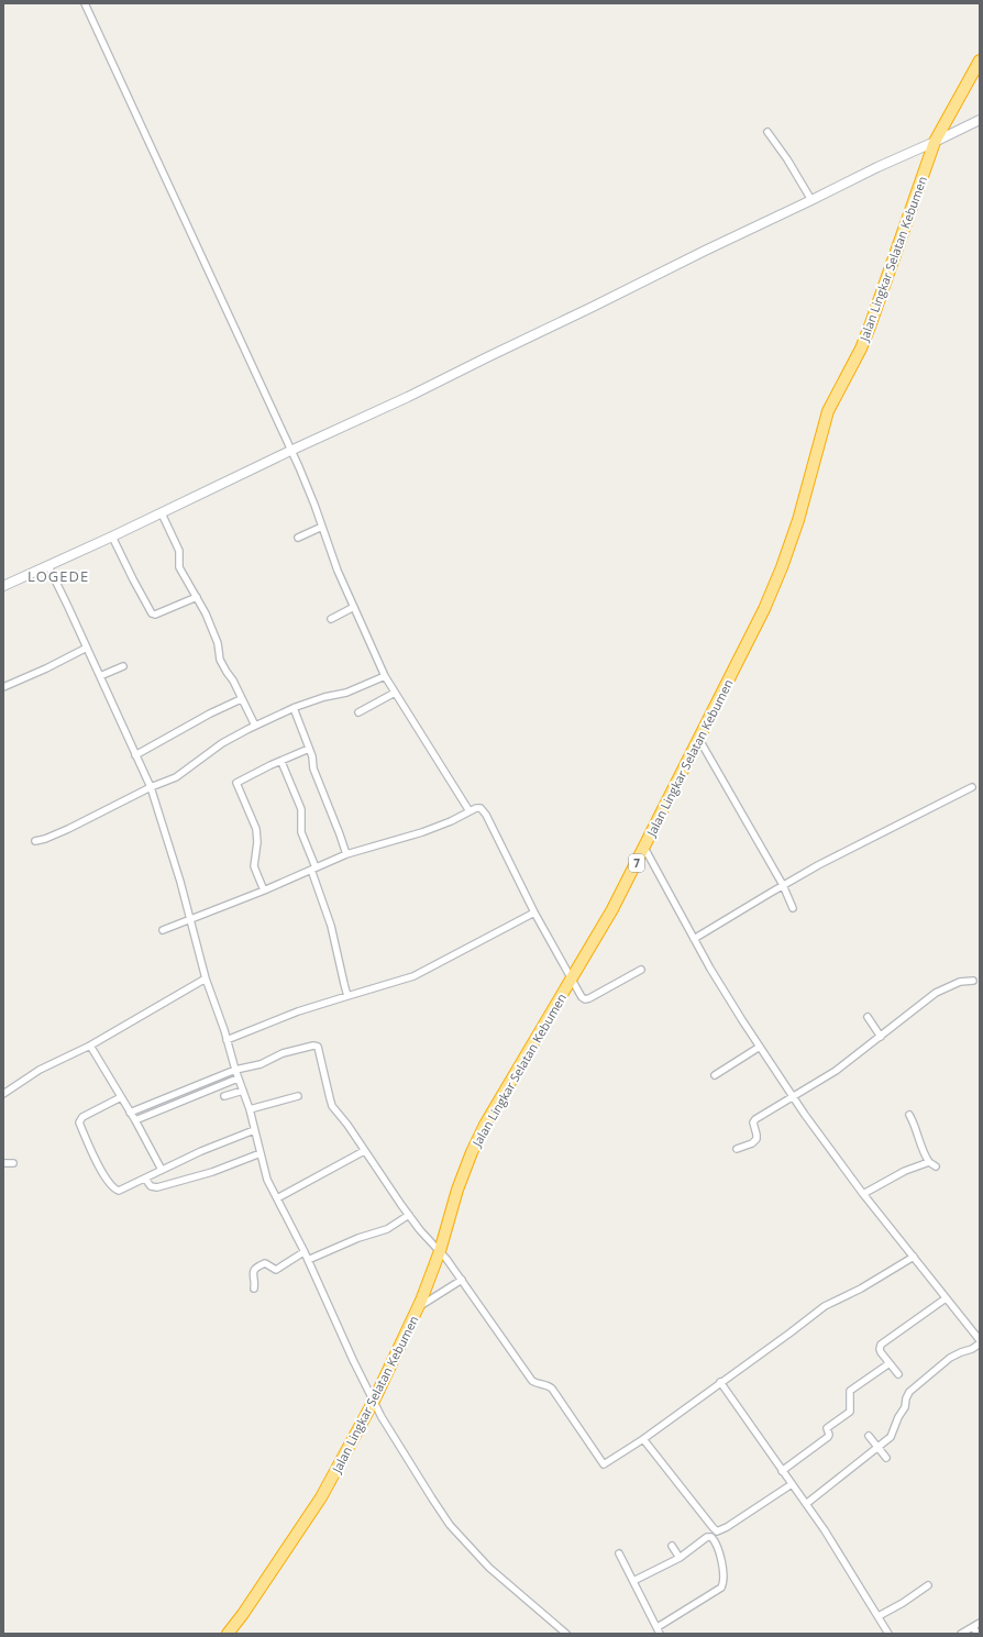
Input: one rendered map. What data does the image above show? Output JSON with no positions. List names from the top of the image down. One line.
{"streets":{"highway":["Jalan Lingkar Selatan Kebumen","7"]},"districts":["LOGEDE"]}
